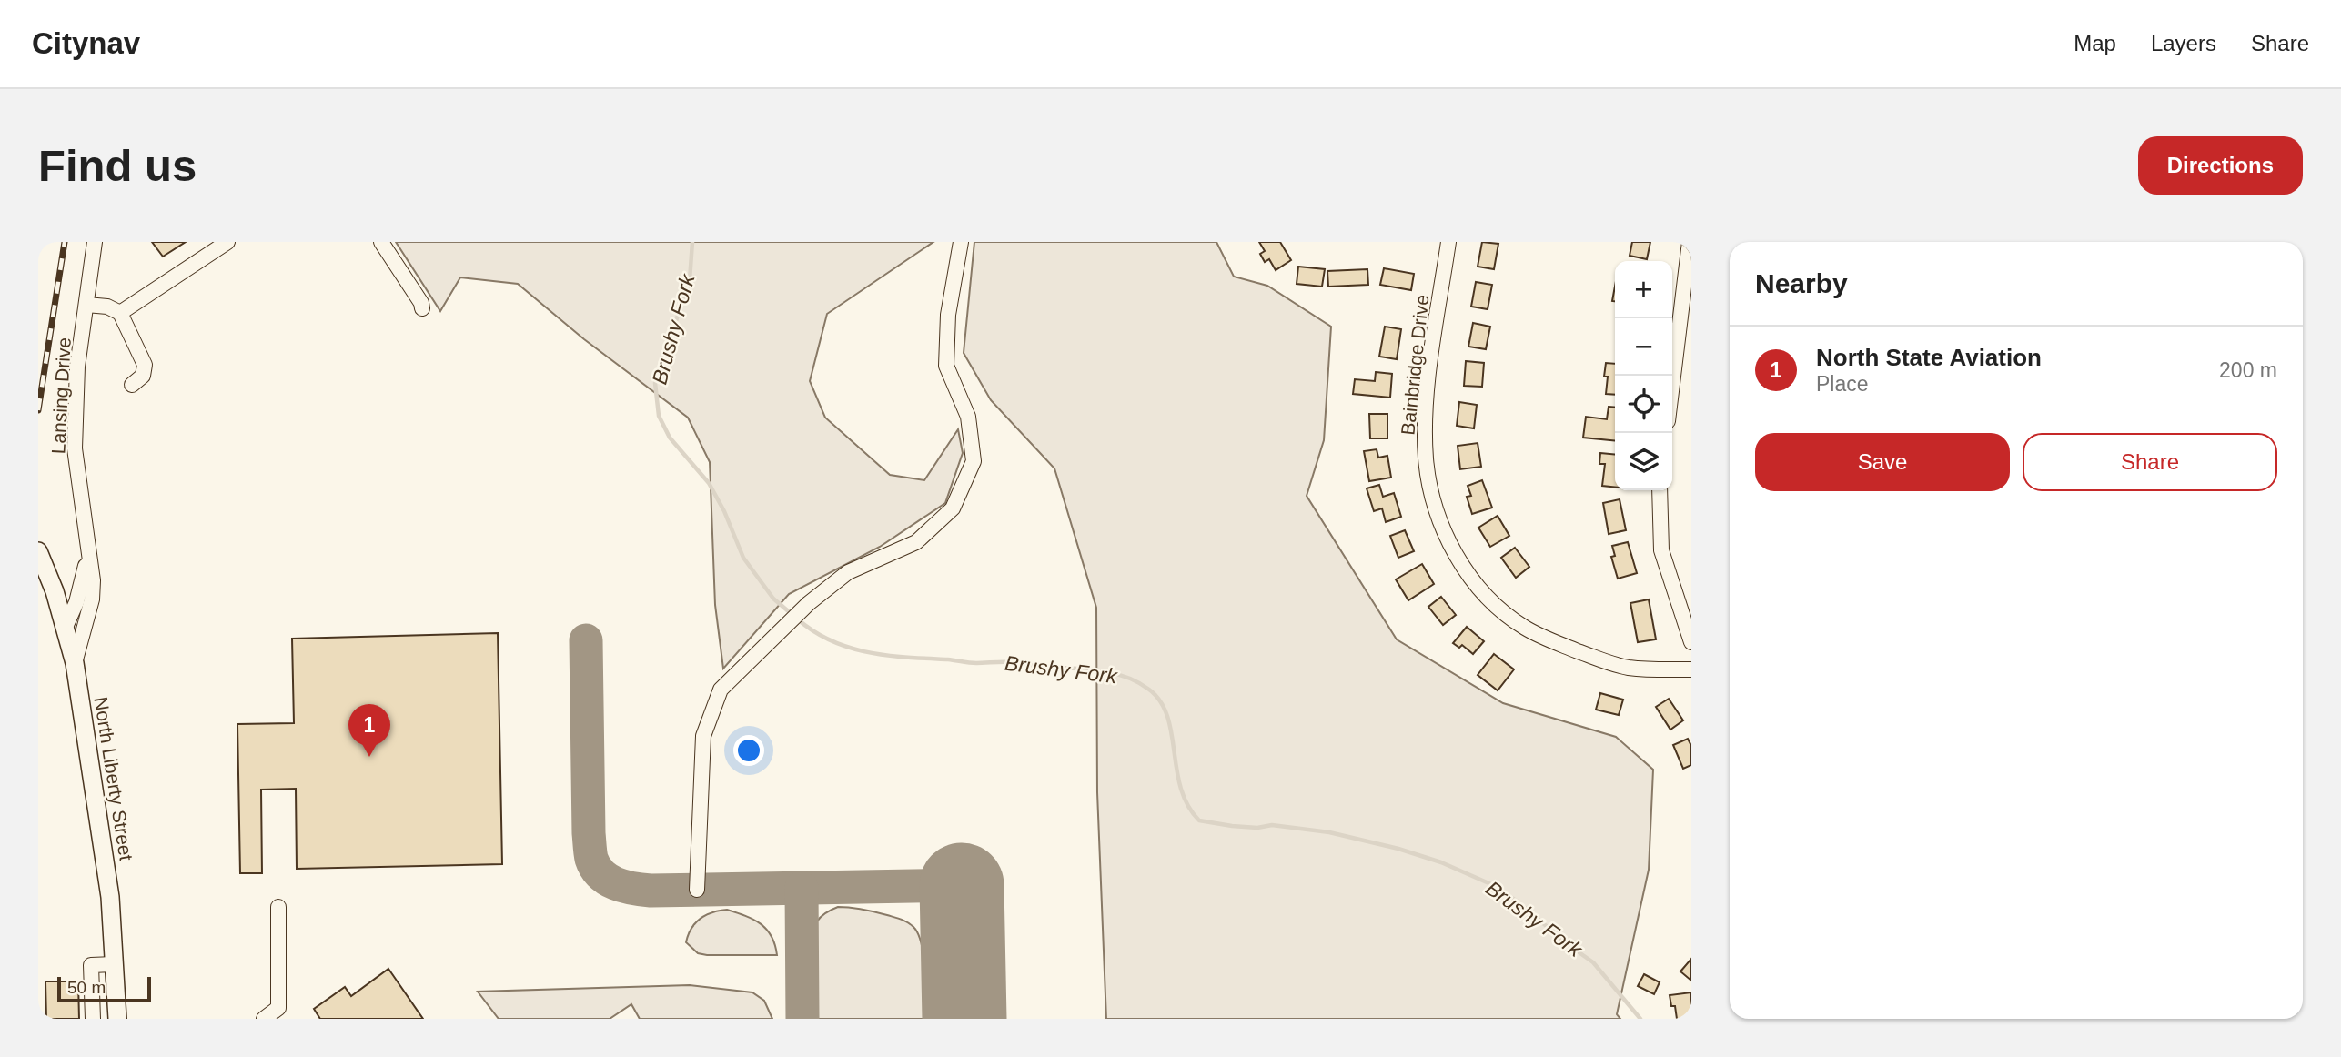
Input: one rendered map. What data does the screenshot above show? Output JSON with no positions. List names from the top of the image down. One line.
{"streets":{"main road":["North Liberty Street"],"street":["Bainbridge Drive","Lansing Drive"]},"crossings":[["Lansing Drive","North Liberty Street"]],"water":["Brushy Fork"],"scale_bar":"50 m","page":{"header":"Citynav","nav":["Map","Layers","Share"],"buttons":["Directions",["Save","Share"]],"title":"Find us","heading":"Nearby","map_buttons":["+","−"],"list":[{"mark":"1","name":"North State Aviation","note":"Place","value":"200 m"}],"pins":"1","scale":"50 m"}}
